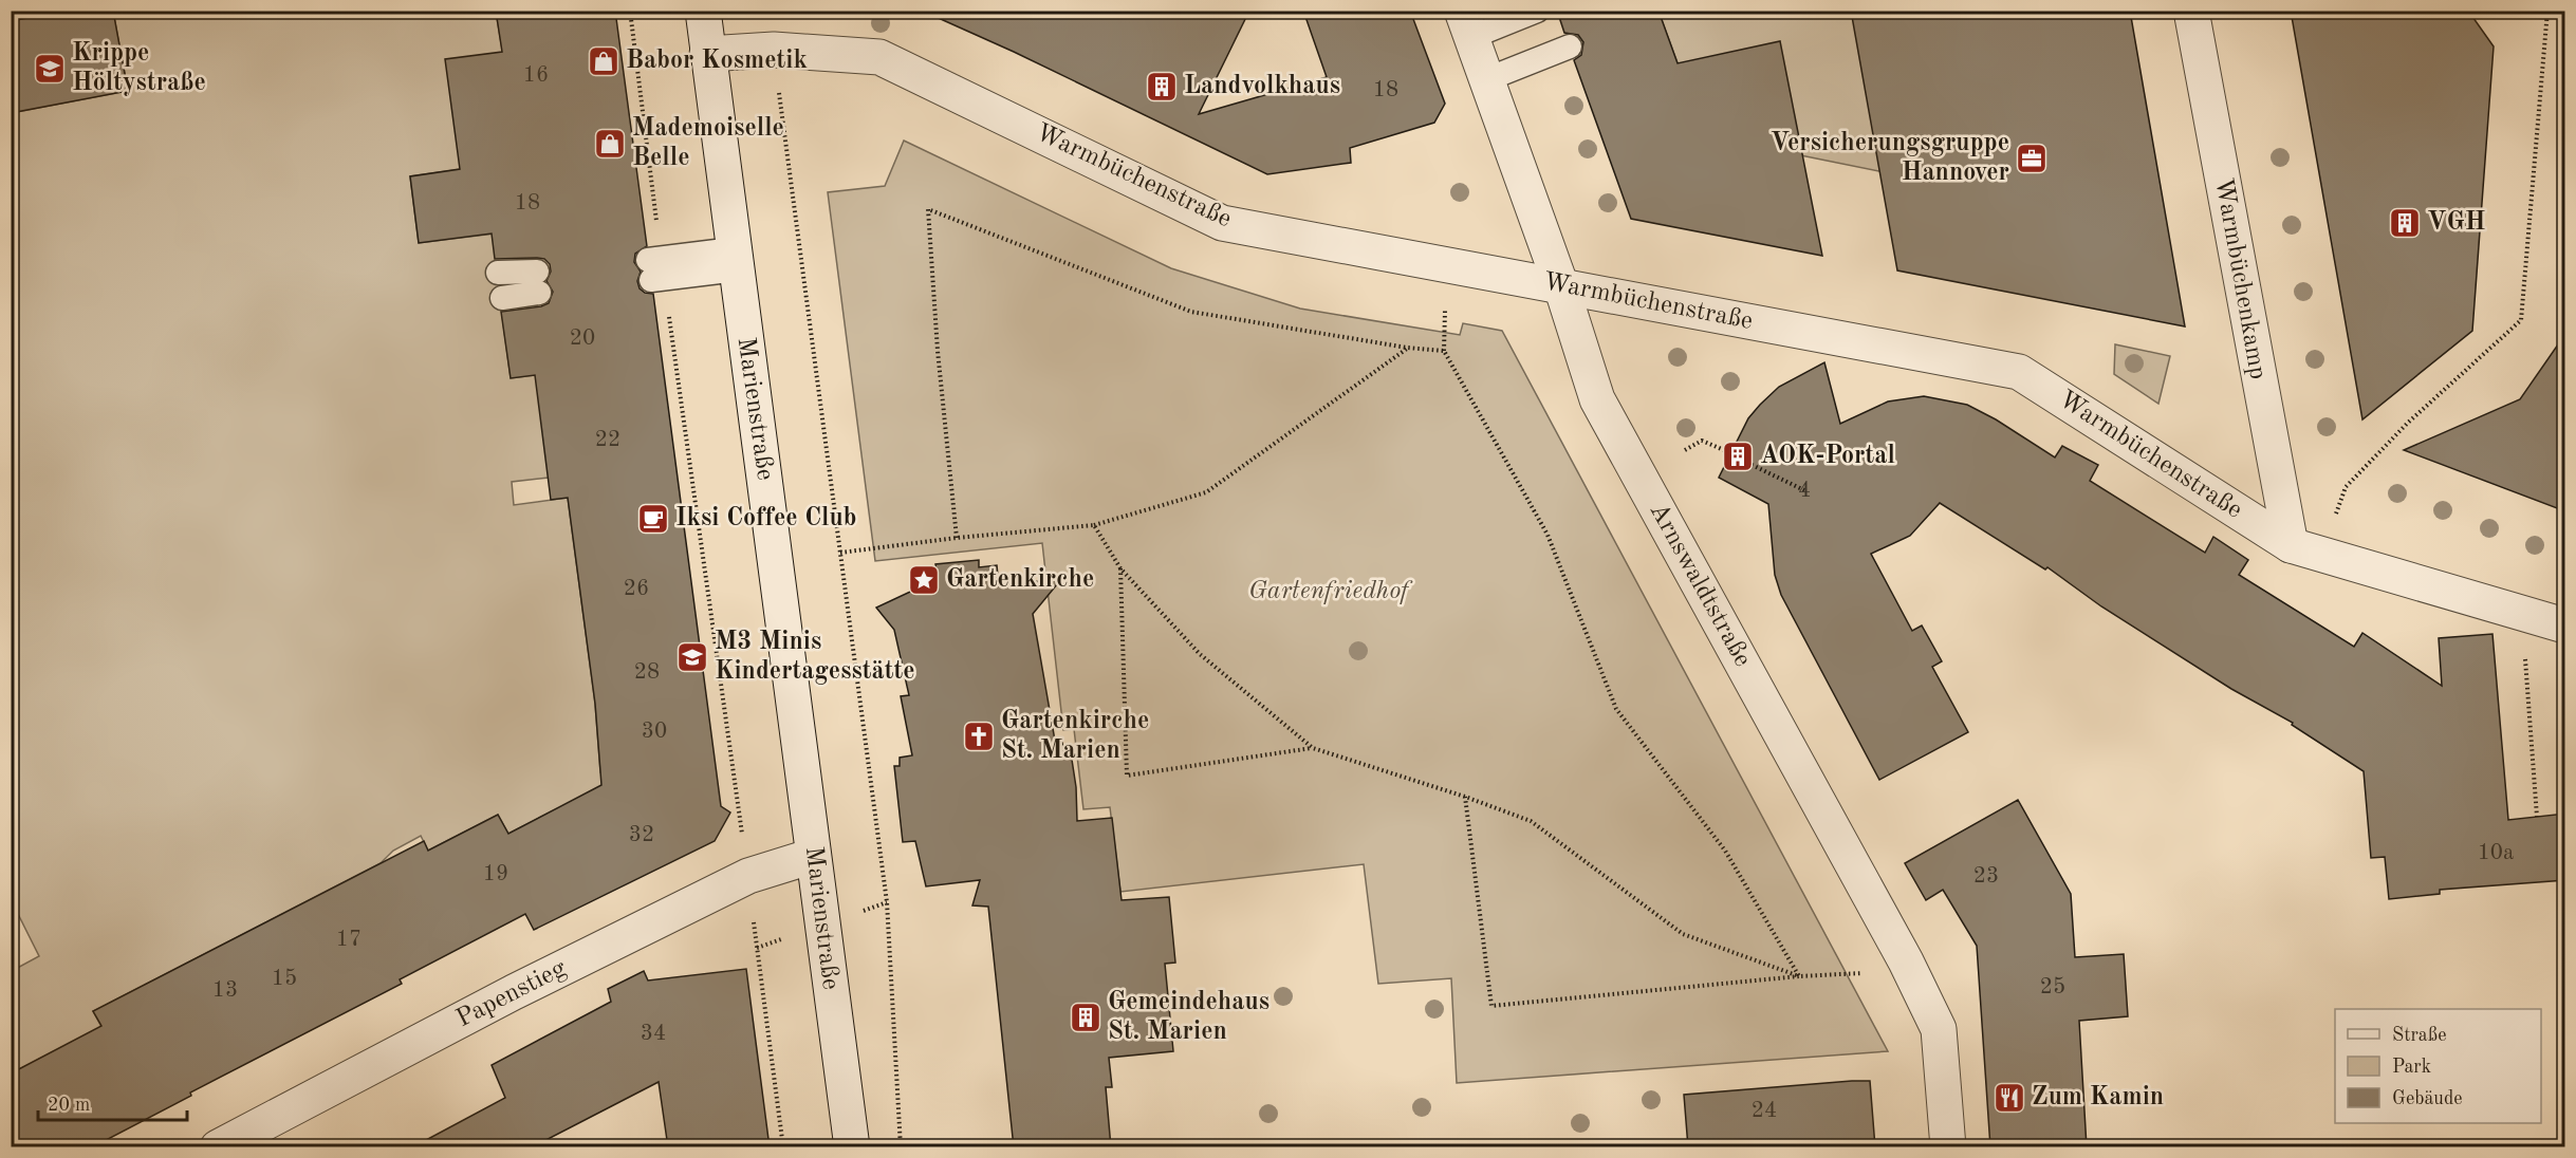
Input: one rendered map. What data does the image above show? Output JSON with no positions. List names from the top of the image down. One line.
{"streets":{"street":["Warmbüchenstraße","Warmbüchenkamp","Marienstraße","Arnswaldtstraße","Papenstieg"]},"crossings":[["Warmbüchenstraße","Warmbüchenkamp"],["Warmbüchenstraße","Marienstraße"],["Warmbüchenstraße","Arnswaldtstraße"],["Marienstraße","Papenstieg"]],"parks":["Gartenfriedhof"],"places":{"shop":["Babor Kosmetik","Mademoiselle Belle"],"school or university":["Krippe Höltystraße","M3 Minis Kindertagesstätte"],"building":["Landvolkhaus","VGH","AOK-Portal","Gemeindehaus St. Marien"],"office":["Versicherungsgruppe Hannover"],"cafe":["Iksi Coffee Club"],"place":["Gartenkirche"],"church":["Gartenkirche St. Marien"],"restaurant":["Zum Kamin"]},"house_numbers":["16","18","18","20","22","4","26","28","30","32","10a","19","23","17","15","25","13","34","24"],"legend":["Straße","Park","Gebäude"],"scale_bar":"20 m"}
